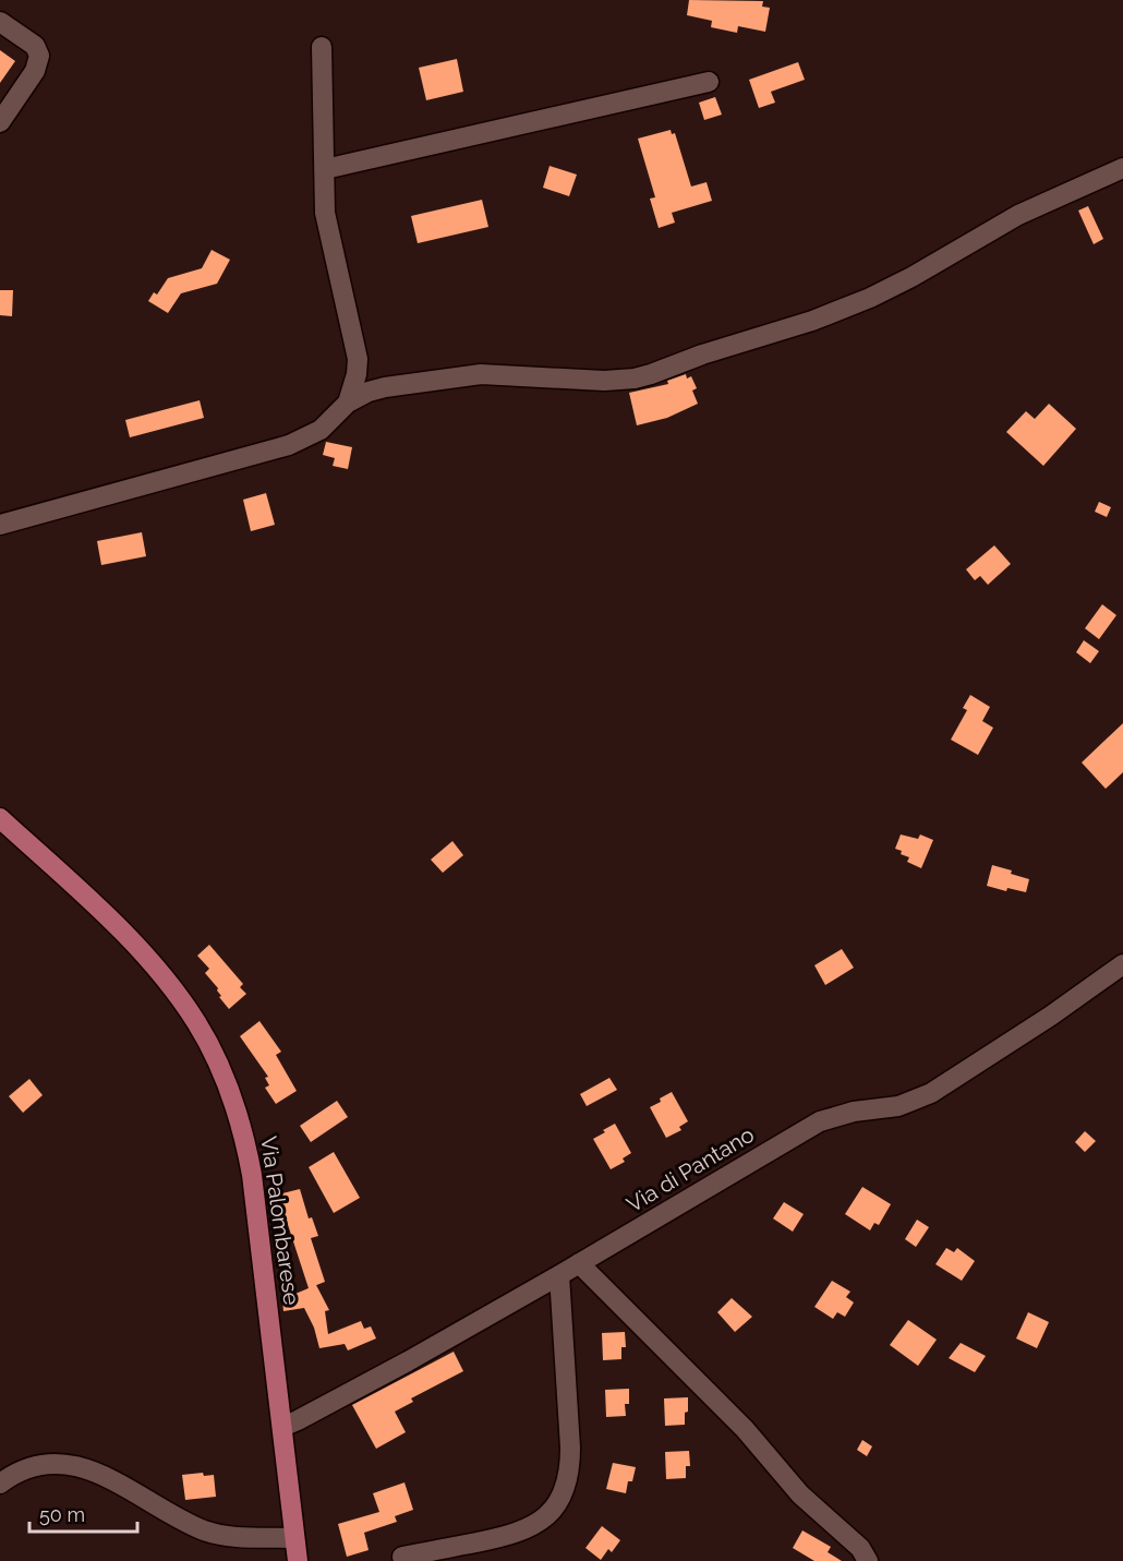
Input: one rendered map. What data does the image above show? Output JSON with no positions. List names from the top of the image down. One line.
{"streets":{"main road":["Via Palombarese"],"street":["Via di Pantano"]},"crossings":[["Via di Pantano","Via Palombarese"]],"scale_bar":"50 m"}
